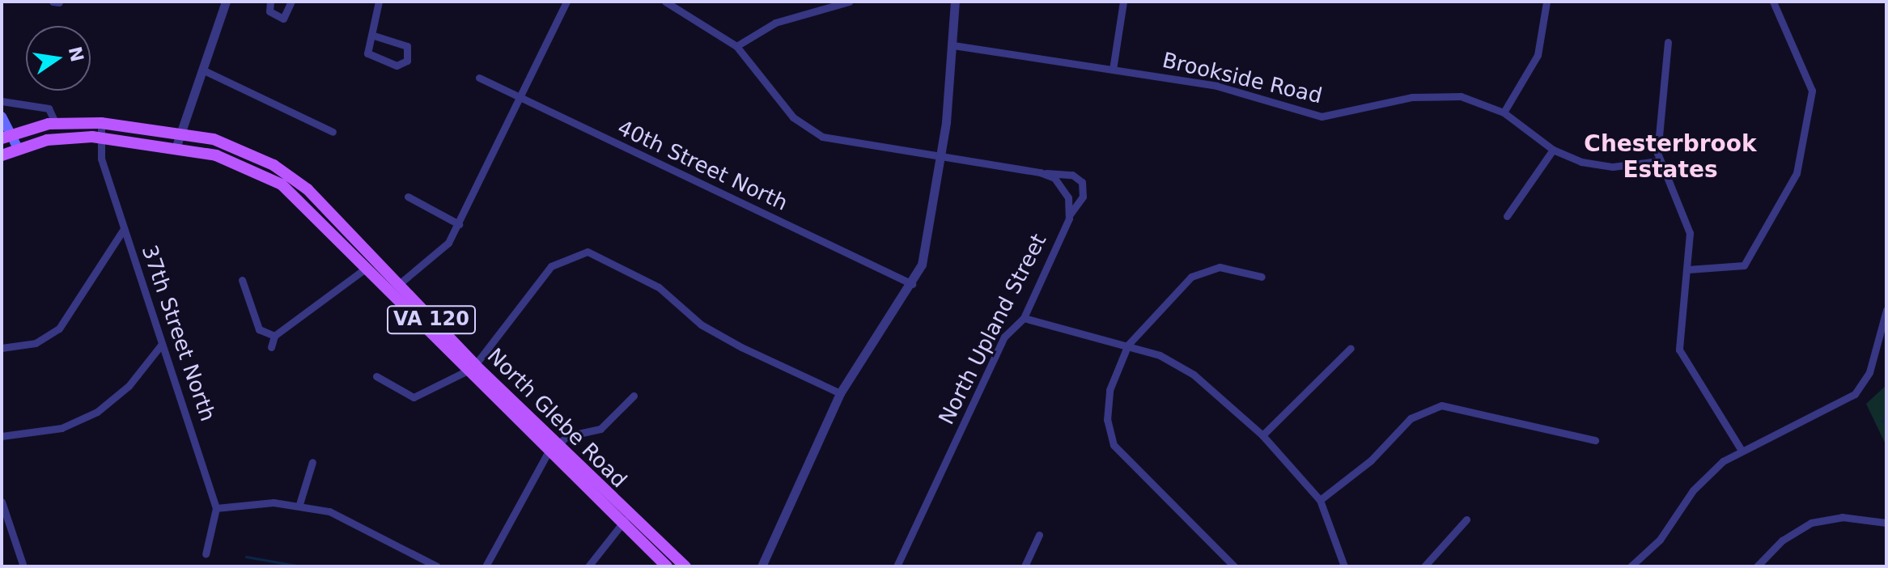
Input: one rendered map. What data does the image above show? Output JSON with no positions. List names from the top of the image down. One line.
{"streets":{"main road":["VA 120","North Glebe Road"],"street":["Brookside Road","40th Street North","North Upland Street","37th Street North"]},"crossings":[["37th Street North","North Glebe Road"]],"districts":["Chesterbrook Estates"],"north":"right"}
